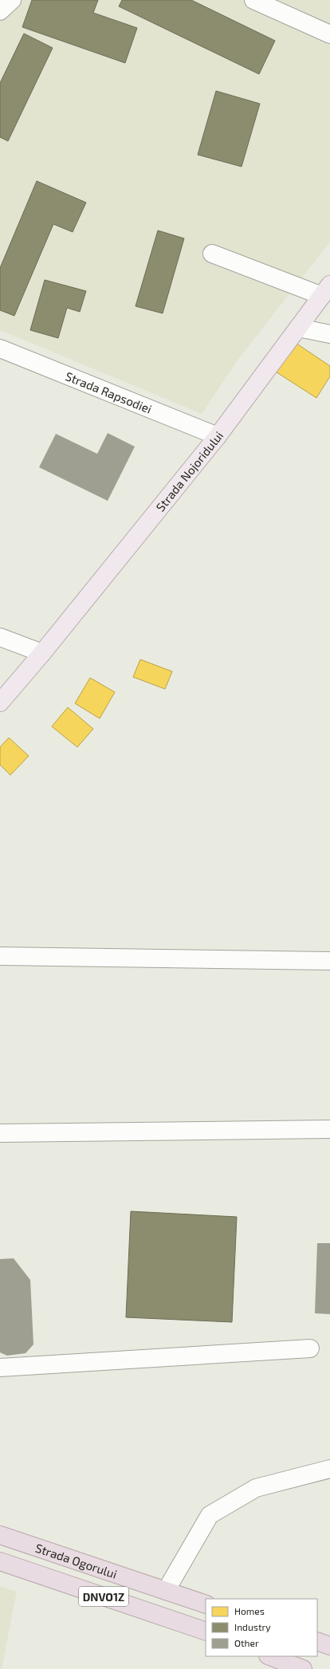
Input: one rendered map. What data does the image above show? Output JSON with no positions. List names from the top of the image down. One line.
{"streets":{"highway":["Strada Ogorului","DNVO1Z"],"main road":["Strada Nojoridului"],"street":["Strada Rapsodiei"]},"crossings":[["Strada Rapsodiei","Strada Nojoridului"]],"legend":["Homes","Industry","Other"]}
